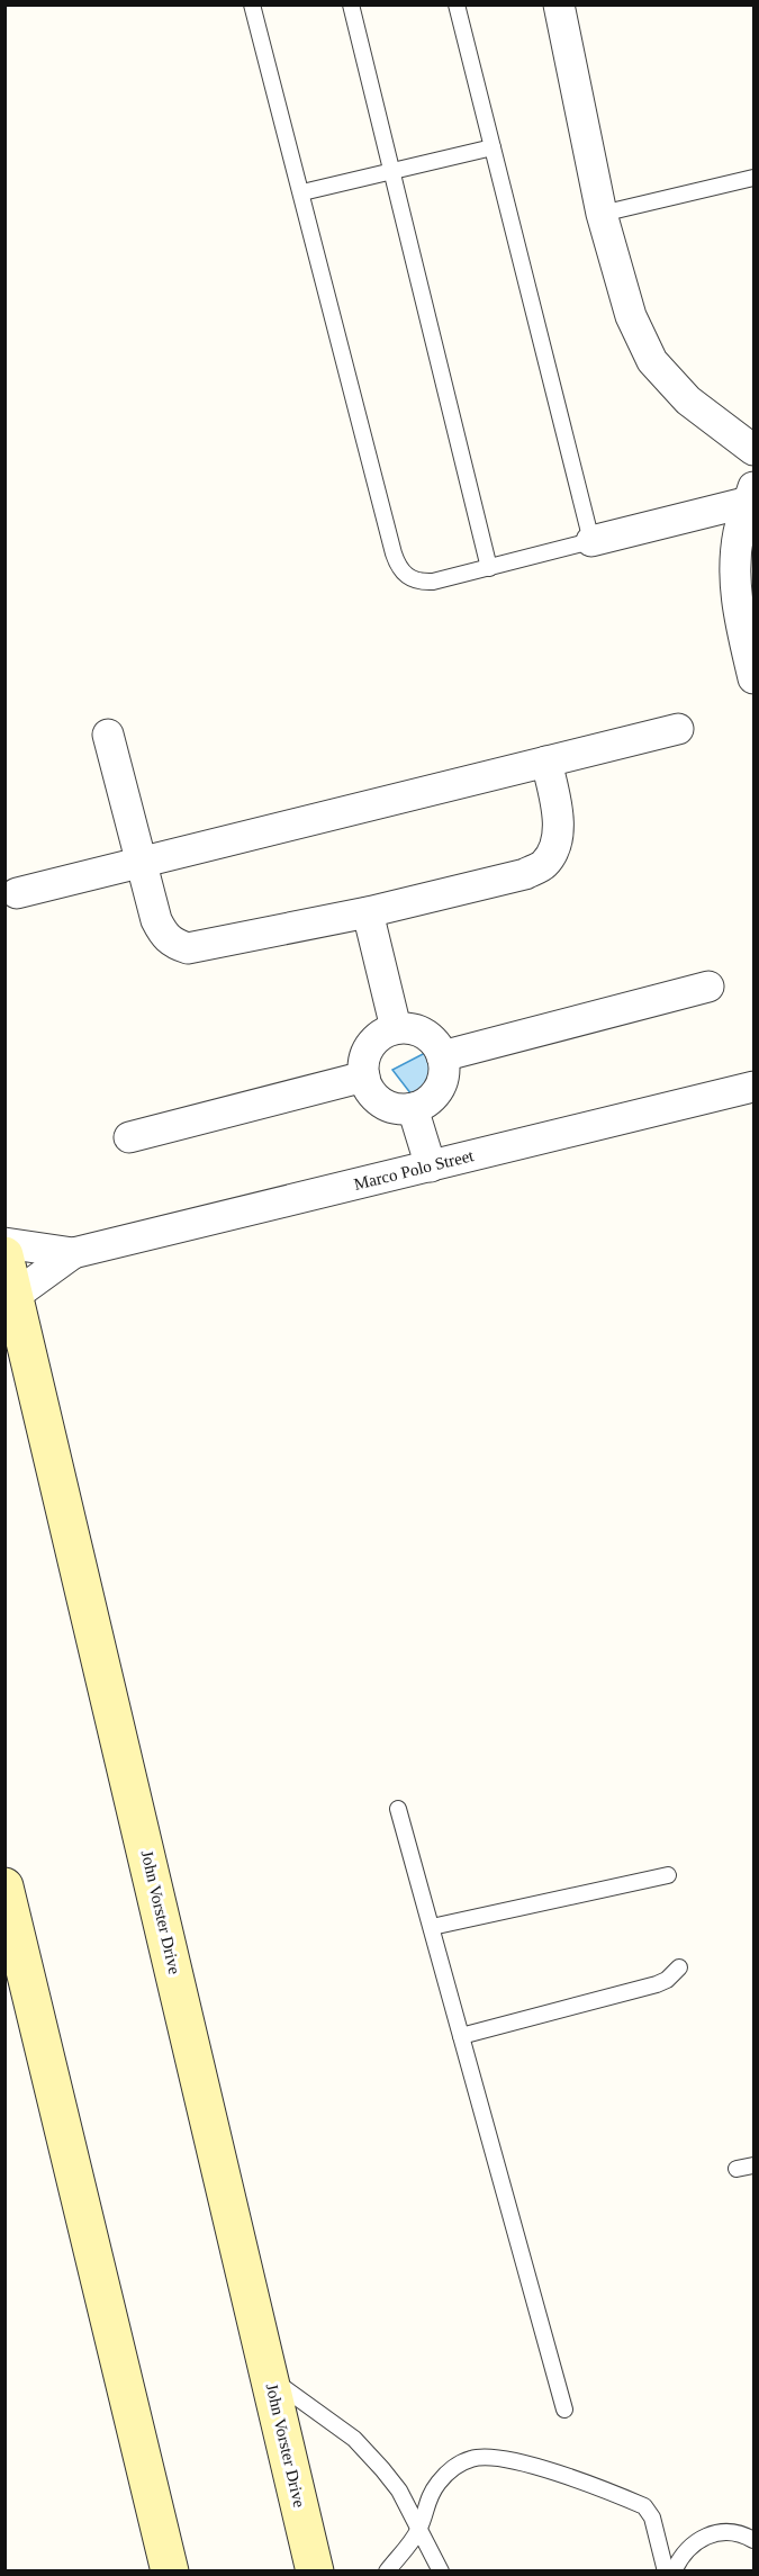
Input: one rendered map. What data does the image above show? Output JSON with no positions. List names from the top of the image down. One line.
{"streets":{"main road":["John Vorster Drive"],"street":["Marco Polo Street"]},"crossings":[["Marco Polo Street","John Vorster Drive"]]}
